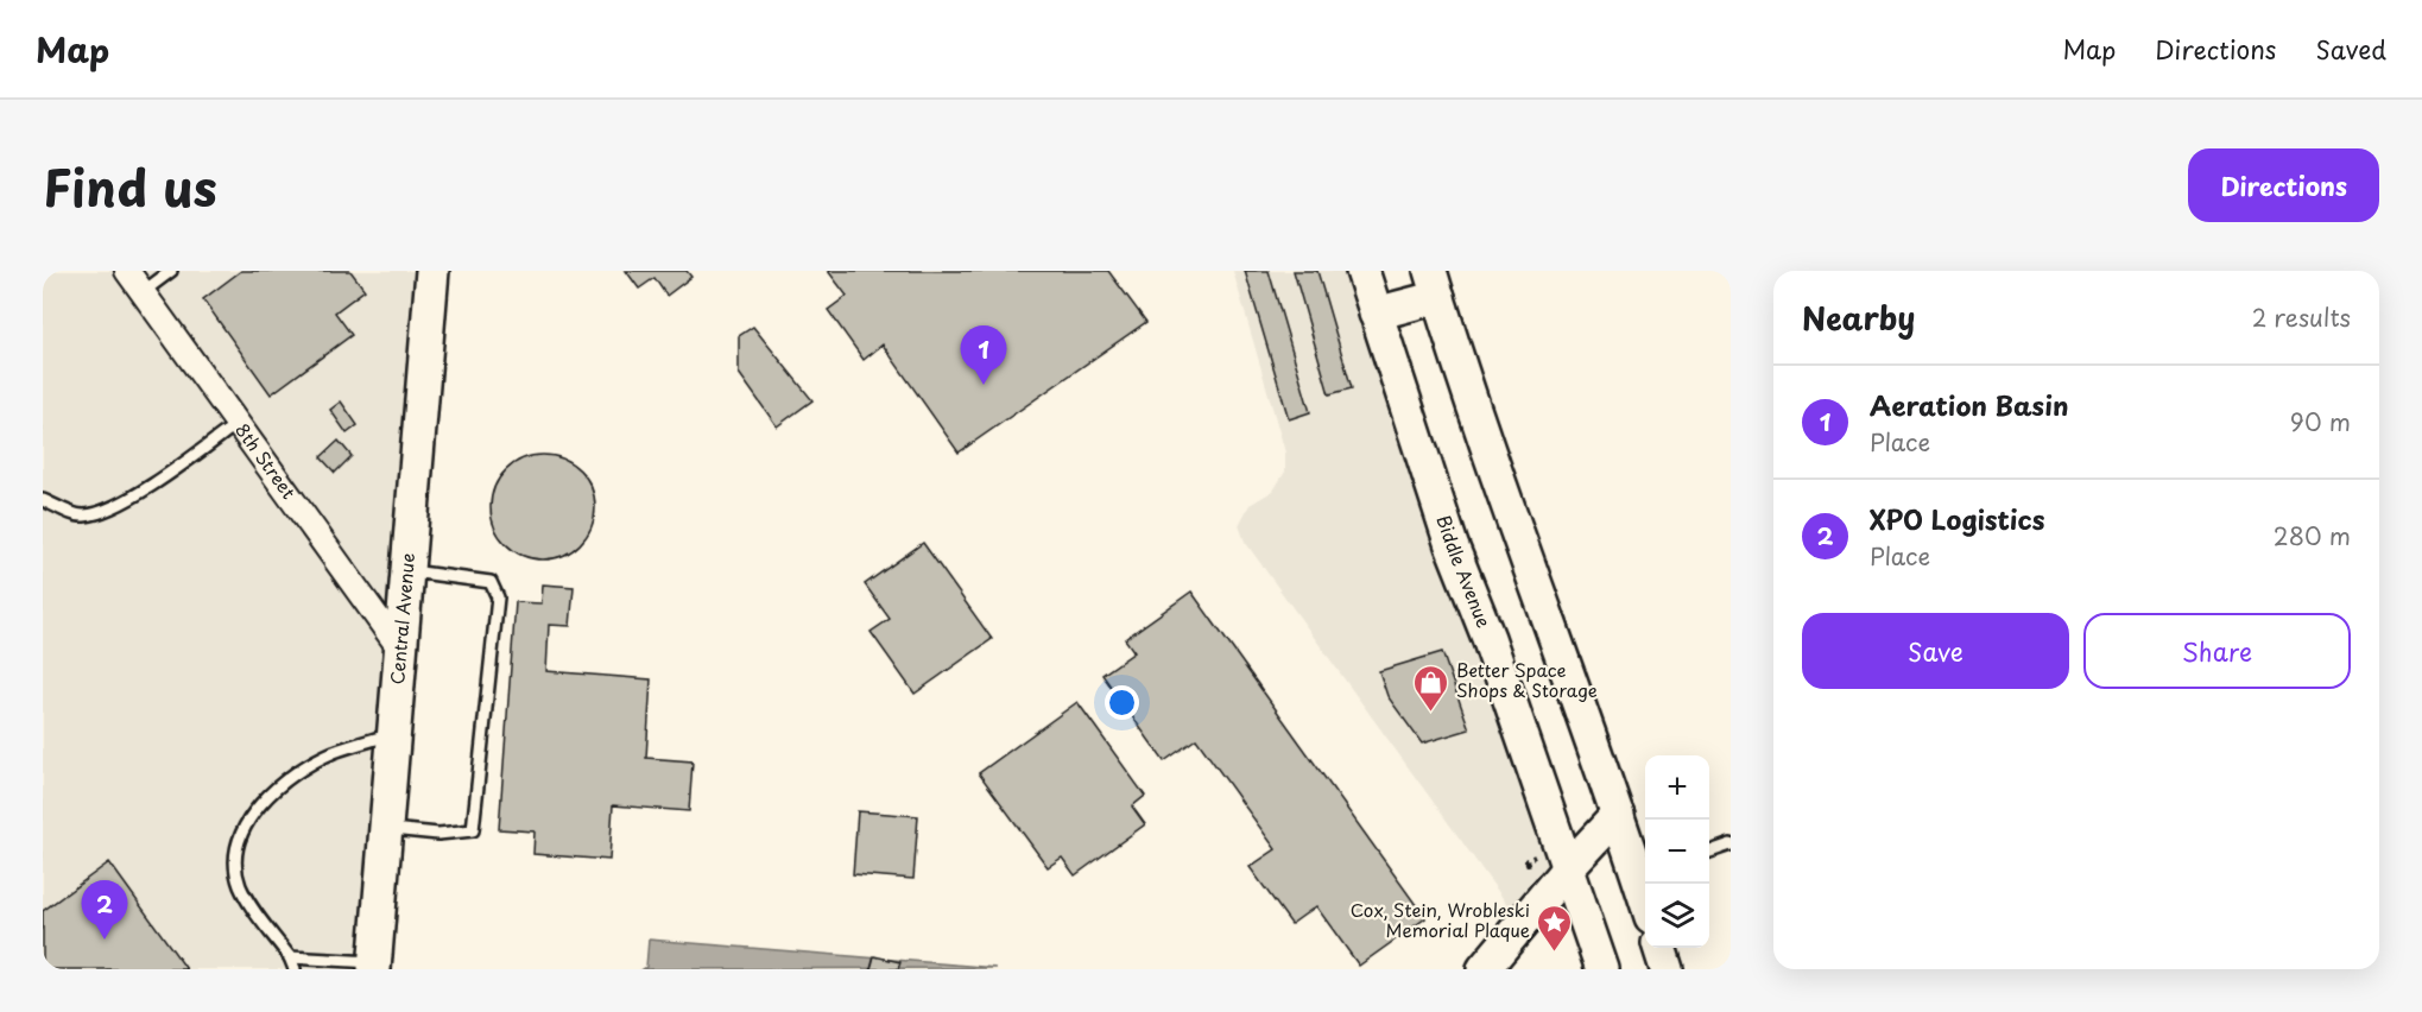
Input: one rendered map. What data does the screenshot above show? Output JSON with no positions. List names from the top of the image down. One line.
{"streets":{"main road":["Biddle Avenue","Central Avenue"],"street":["8th Street"]},"crossings":[["8th Street","Central Avenue"]],"places":{"shop":["Better Space Shops & Storage"],"place":["Cox, Stein, Wrobleski Memorial Plaque"]},"page":{"header":"Map","nav":["Map","Directions","Saved"],"title":"Find us","buttons":["Directions",["Save","Share"]],"heading":["Nearby","2 results"],"pins":["1","2"],"list":[{"mark":"1","name":"Aeration Basin","note":"Place","value":"90 m"},{"mark":"2","name":"XPO Logistics","note":"Place","value":"280 m"}],"map_buttons":["+","−"]}}
